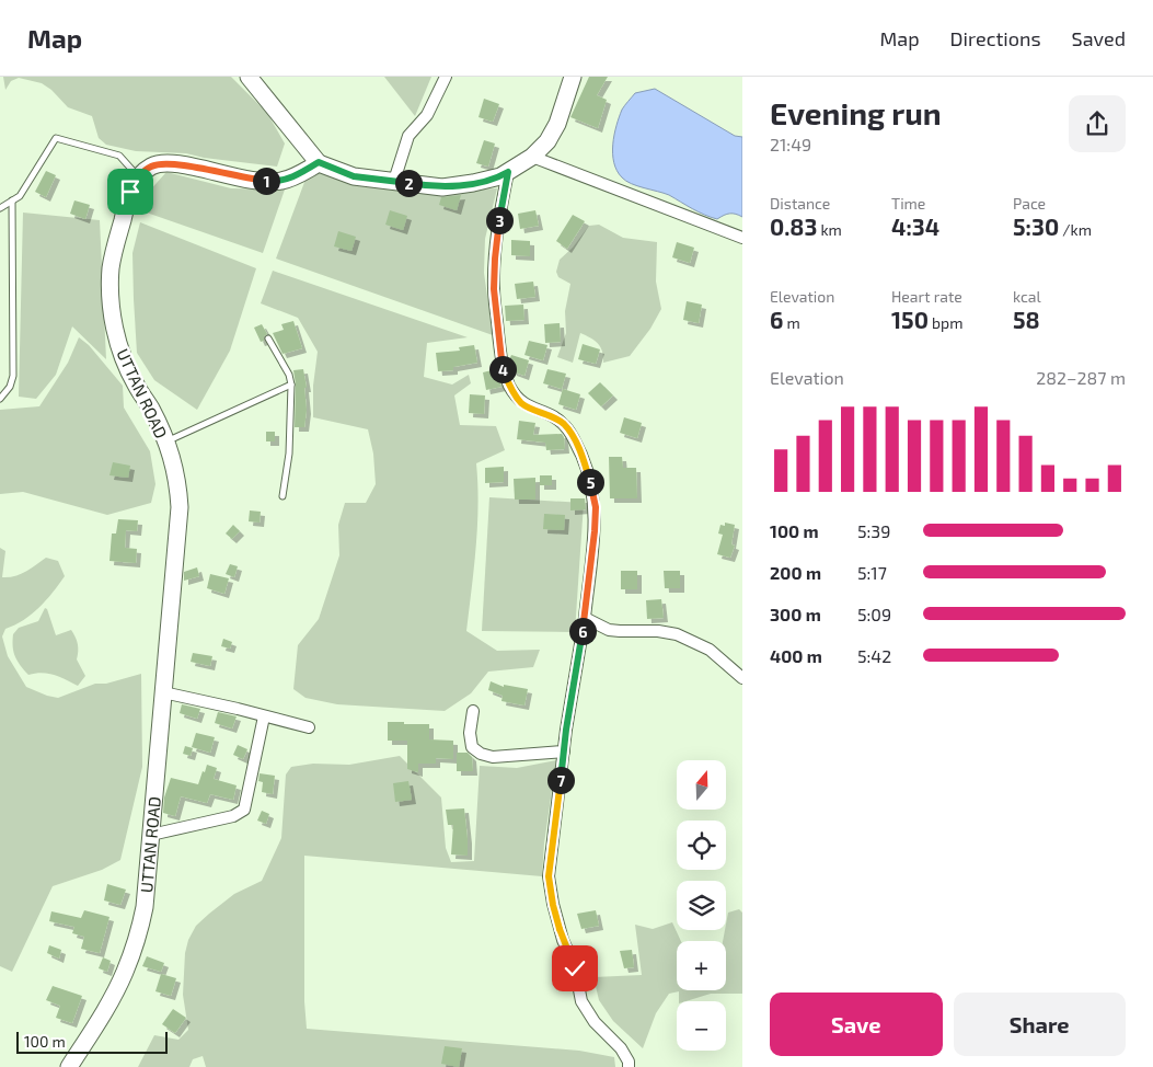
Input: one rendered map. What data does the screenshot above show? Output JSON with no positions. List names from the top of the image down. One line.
{"streets":{"main road":["UTTAN ROAD"]},"scale_bar":"100 m","north":"top","page":{"header":"Map","nav":["Map","Directions","Saved"],"heading":["Evening run","21:49"],"pins":["1","2","3","4","5","6","7"],"stats":[["Distance","0.83 km"],["Time","4:34"],["Pace","5:30 /km"],["Elevation","6 m"],["Heart rate","150 bpm"],["kcal","58"]],"chart":["Elevation","282–287 m"],"list":[{"name":"100 m","note":"5:39"},{"name":"200 m","note":"5:17"},{"name":"300 m","note":"5:09"},{"name":"400 m","note":"5:42"}],"map_buttons":["+","−"],"buttons":["Save","Share"],"scale":"100 m"}}
